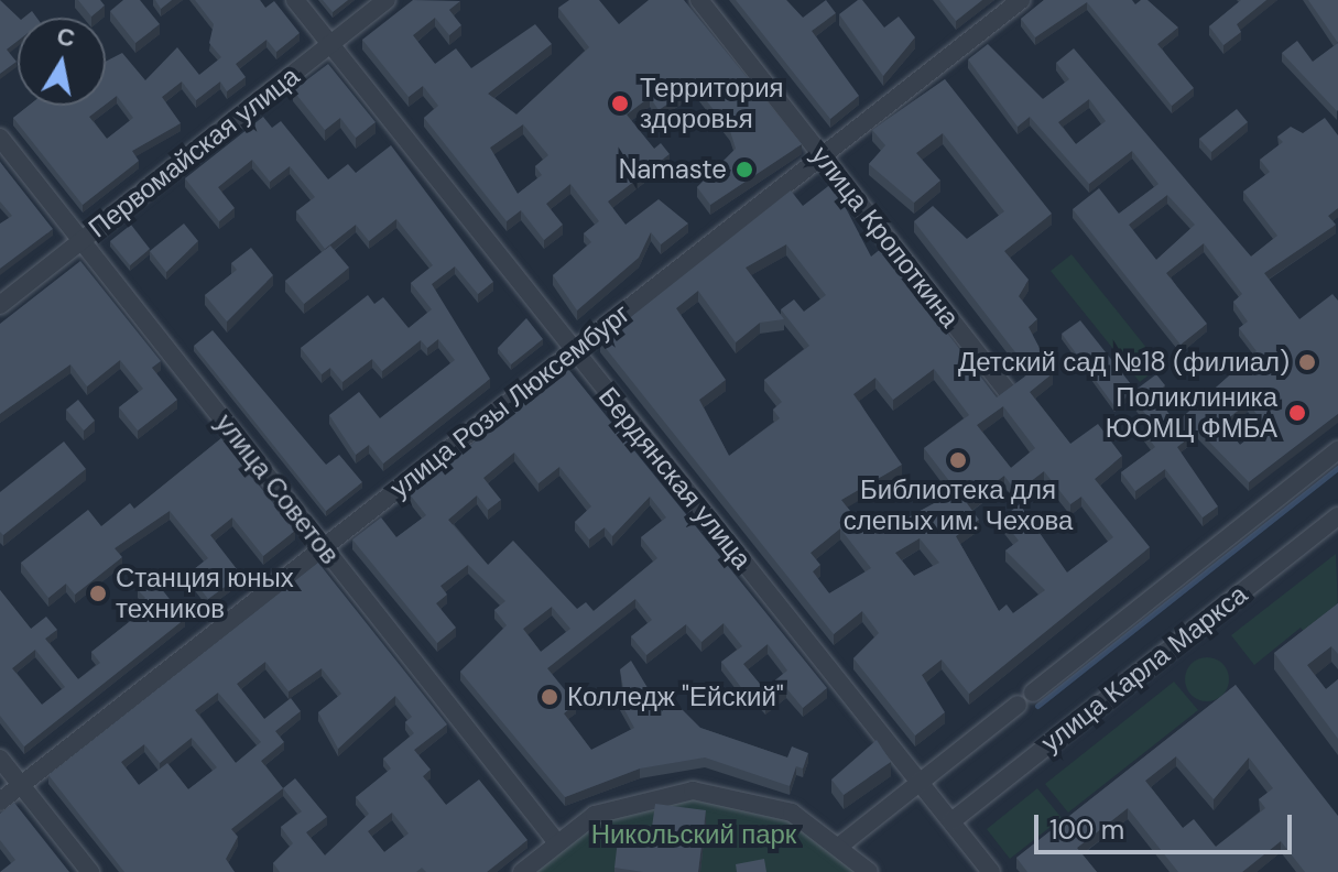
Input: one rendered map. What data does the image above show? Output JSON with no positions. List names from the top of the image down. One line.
{"streets":{"street":["Первомайская улица","улица Кропоткина","улица Розы Люксембург","Бердянская улица","улица Советов","улица Карла Маркса"]},"crossings":[["Первомайская улица","Бердянская улица"],["Первомайская улица","улица Советов"],["улица Кропоткина","улица Розы Люксембург"],["улица Розы Люксембург","Бердянская улица"],["улица Розы Люксембург","улица Советов"],["Бердянская улица","улица Карла Маркса"]],"parks":["Никольский парк"],"places":["Территория здоровья","Namaste","Детский сад №18 (филиал)","Поликлиника ЮОМЦ ФМБА","Библиотека для слепых им. Чехова","Станция юных техников","Колледж \"Ейский\""],"scale_bar":"100 m","north":"top"}
